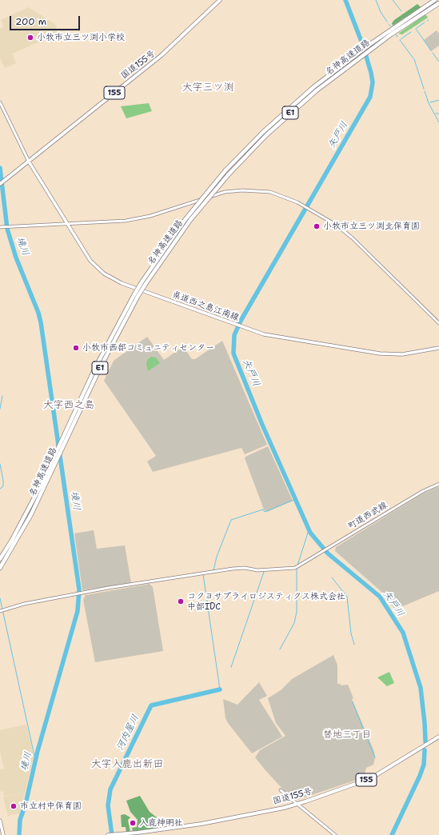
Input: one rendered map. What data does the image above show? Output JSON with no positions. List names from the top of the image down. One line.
{"streets":{"highway":["名神高速道路","国道155号","155","E1"],"main road":["県道西之島江南線"],"street":["町道西武線"]},"crossings":[["国道155号","県道西之島江南線"]],"districts":["大字三ツ渕","大字西之島","替地三丁目","大字入鹿出新田"],"water":["矢戸川","境川","河内屋川"],"places":["小牧市立三ツ渕小学校","小牧市立三ツ渕北保育園","小牧市西部コミュニティセンター","コクヨサプライロジスティクス株式会社 中部IDC","市立村中保育園","入鹿神明社"],"scale_bar":"200 m"}
